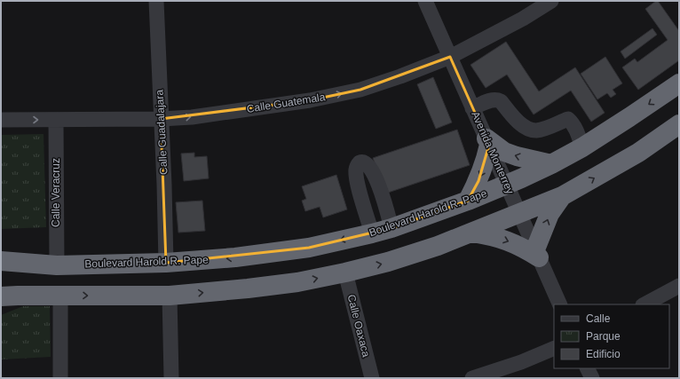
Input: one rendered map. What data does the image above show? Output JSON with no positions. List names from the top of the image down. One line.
{"streets":{"highway":["Boulevard Harold R. Pape"],"street":["Calle Guatemala","Calle Guadalajara","Avenida Monterrey","Calle Veracruz","Calle Oaxaca"]},"crossings":[["Calle Guatemala","Calle Guadalajara"],["Calle Guatemala","Avenida Monterrey"],["Calle Guatemala","Calle Veracruz"],["Calle Guadalajara","Boulevard Harold R. Pape"],["Avenida Monterrey","Boulevard Harold R. Pape"],["Calle Veracruz","Boulevard Harold R. Pape"]],"one_way":["Calle Guatemala"],"legend":["Calle","Parque","Edificio"]}
